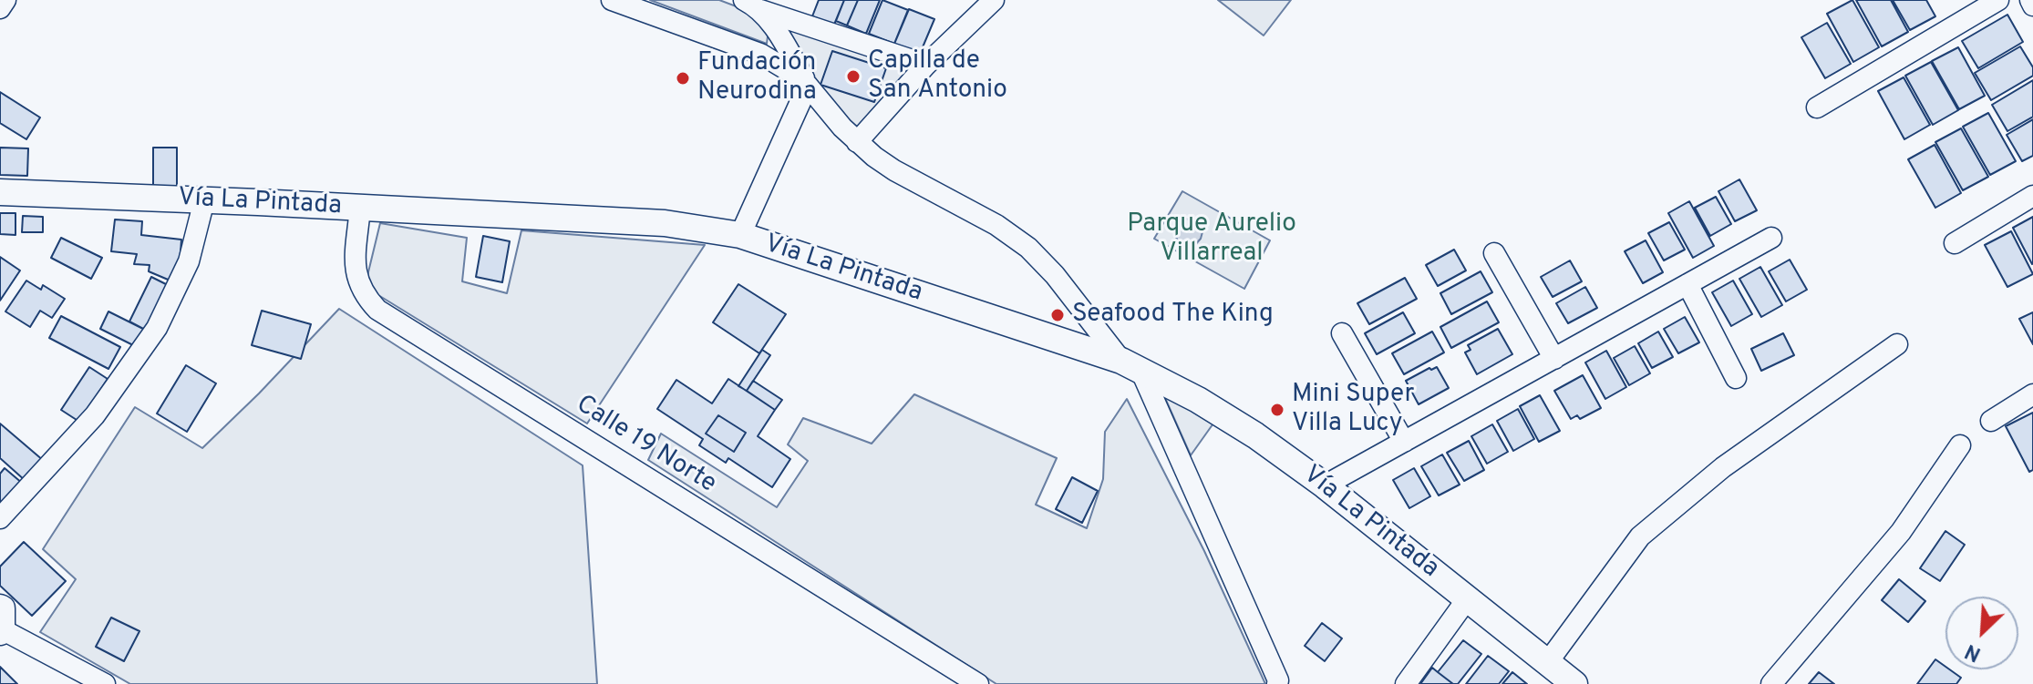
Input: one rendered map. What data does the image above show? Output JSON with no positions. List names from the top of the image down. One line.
{"streets":{"main road":["Vía La Pintada"],"street":["Calle 19 Norte"]},"crossings":[["Vía La Pintada","Calle 19 Norte"]],"parks":["Parque Aurelio Villarreal"],"places":["Capilla de San Antonio","Fundación Neurodina","Seafood The King","Mini Super Villa Lucy"],"north":"bottom left"}
